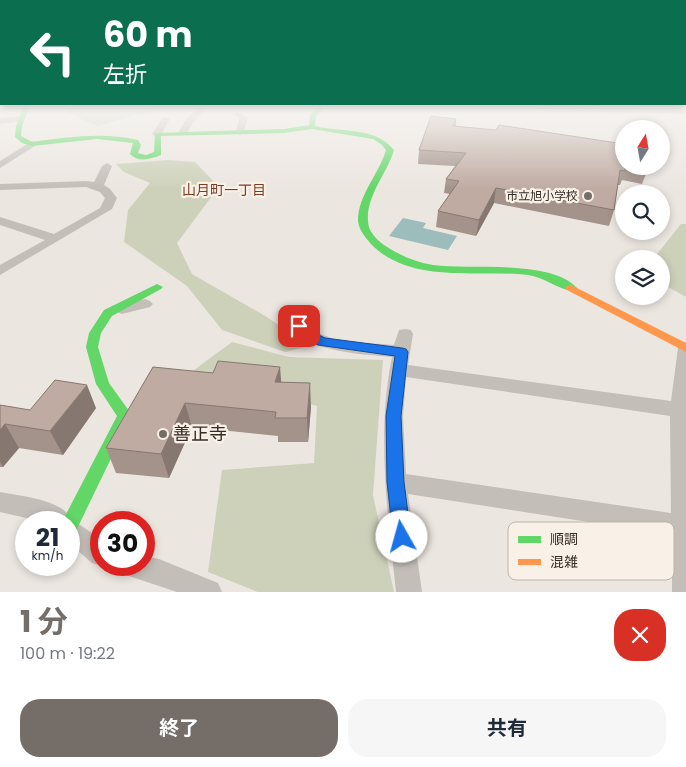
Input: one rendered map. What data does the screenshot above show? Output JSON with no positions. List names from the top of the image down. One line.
{"districts":["山月町一丁目"],"places":["市立旭小学校","善正寺"],"legend":["順調","混雑"],"north":"top","page":{"turn":["60 m","左折"],"speed":"21 km/h","limit":"30","heading":["1 分","100 m · 19:22"],"buttons":["終了","共有"]}}
